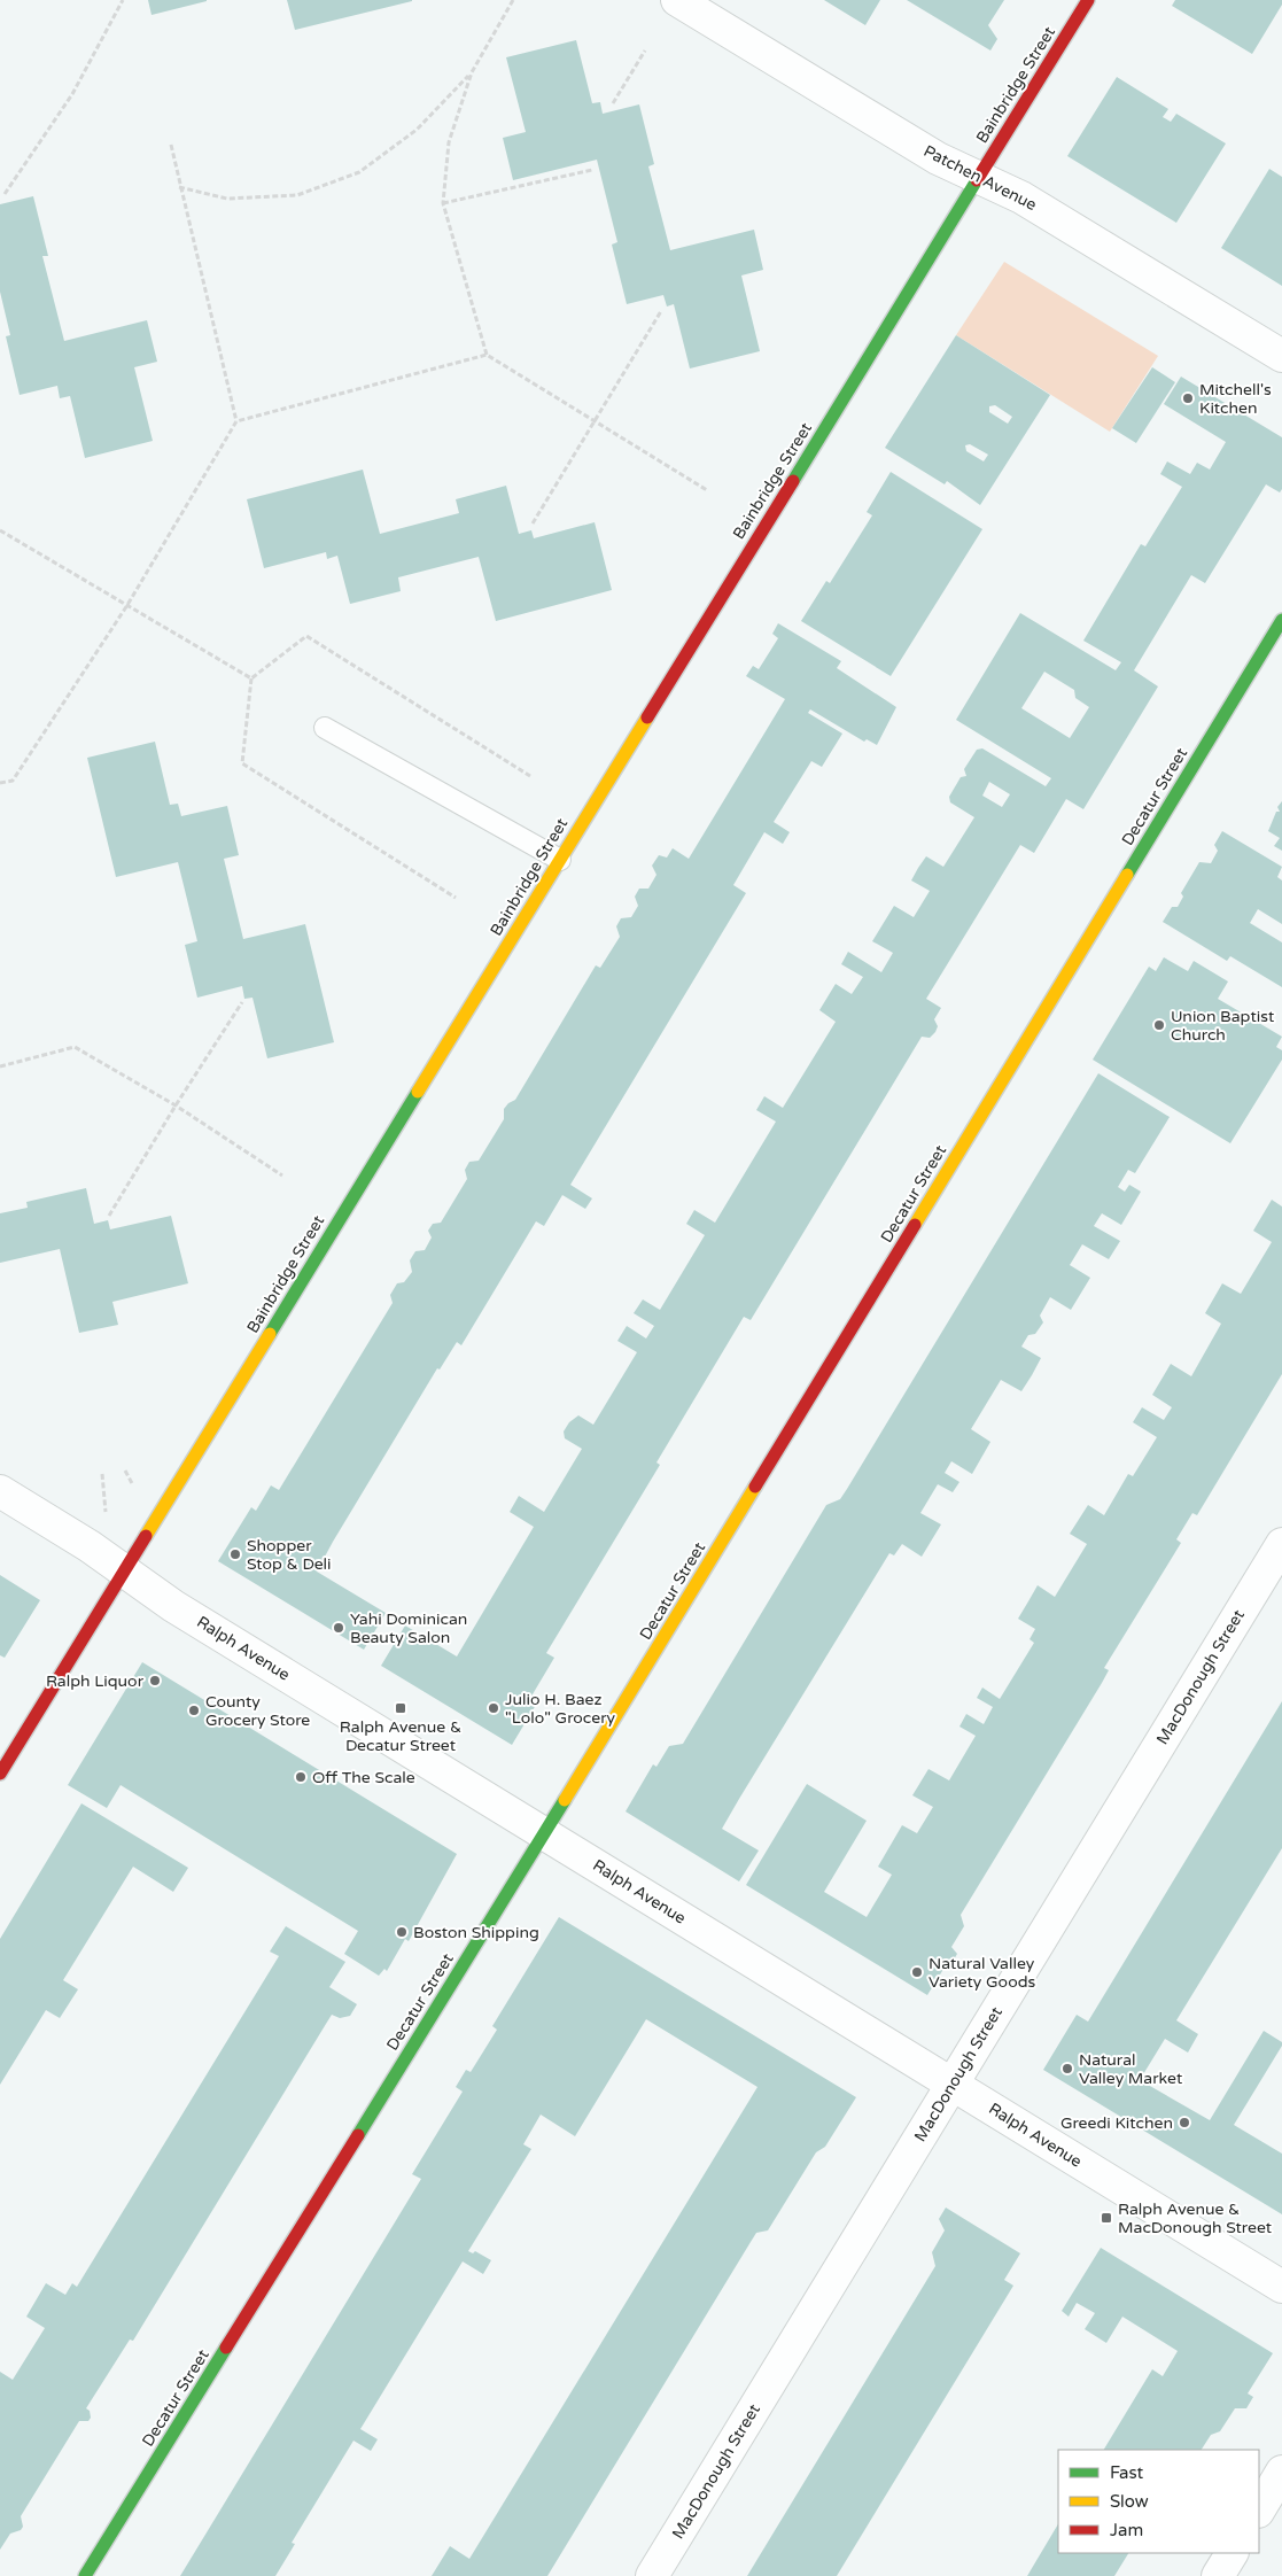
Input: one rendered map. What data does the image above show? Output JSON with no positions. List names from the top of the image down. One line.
{"streets":{"street":["Bainbridge Street","Patchen Avenue","Decatur Street","Ralph Avenue","MacDonough Street"]},"crossings":[["Bainbridge Street","Patchen Avenue"],["Bainbridge Street","Ralph Avenue"],["Decatur Street","Ralph Avenue"],["Ralph Avenue","MacDonough Street"]],"places":{"other":["Mitchell's Kitchen","Union Baptist Church","Shopper Stop & Deli","Yahi Dominican Beauty Salon","Ralph Liquor","Julio H. Baez \"Lolo\" Grocery","County Grocery Store","Off The Scale","Boston Shipping","Natural Valley Variety Goods","Natural Valley Market","Greedi Kitchen"],"transit":["Ralph Avenue & Decatur Street","Ralph Avenue & MacDonough Street"]},"legend":["Fast","Slow","Jam"]}
